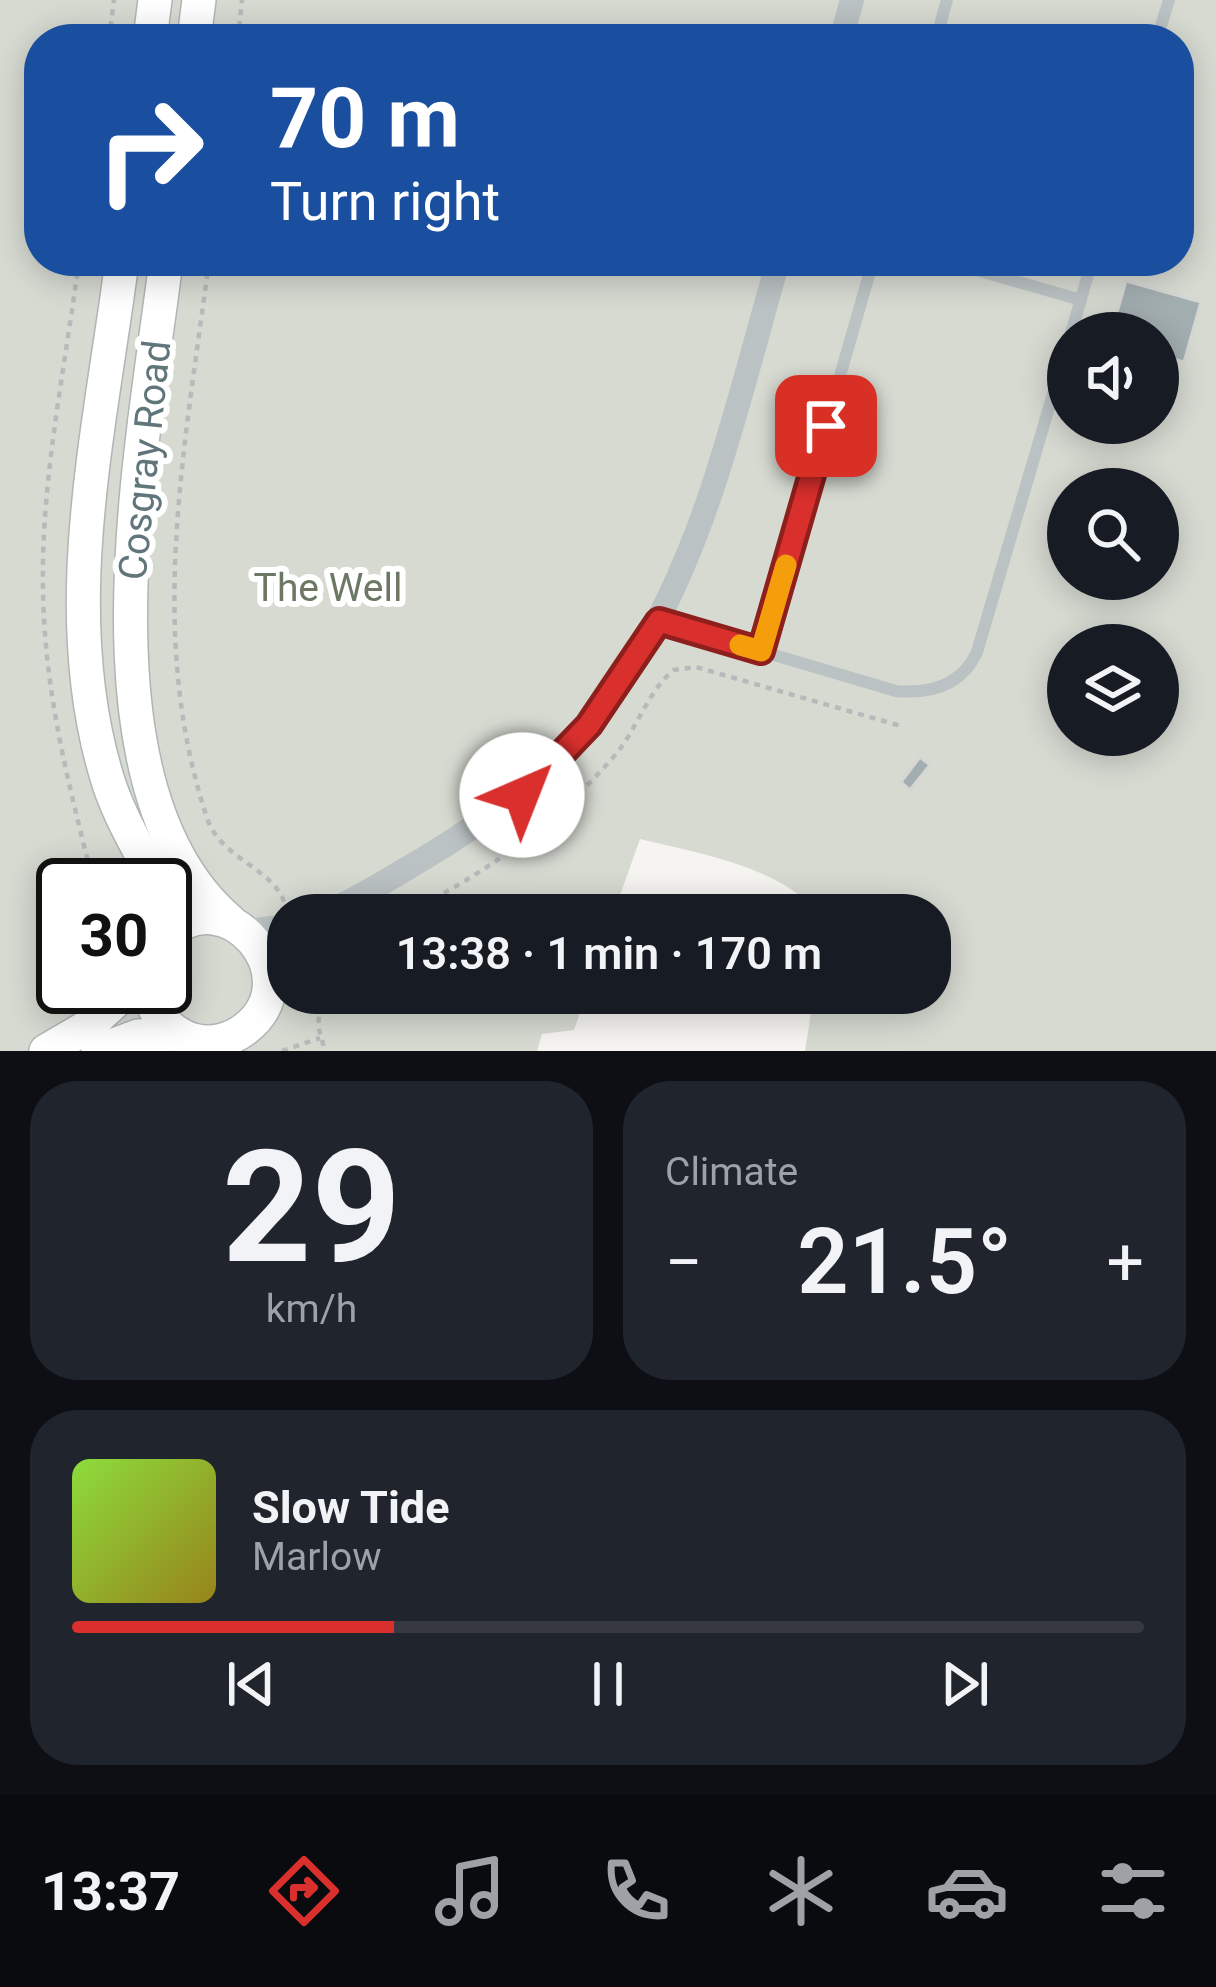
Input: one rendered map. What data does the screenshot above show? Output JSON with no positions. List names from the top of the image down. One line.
{"streets":{"main road":["Cosgray Road"]},"parks":["The Well"],"page":{"turn":["70 m","Turn right"],"limit":"30","trip":"13:38 · 1 min · 170 m","tile":[["29","km/h"],"Climate"],"heat":["−","21.5°","+"],"song":["Slow Tide","Marlow"],"tabs":"13:37"}}
